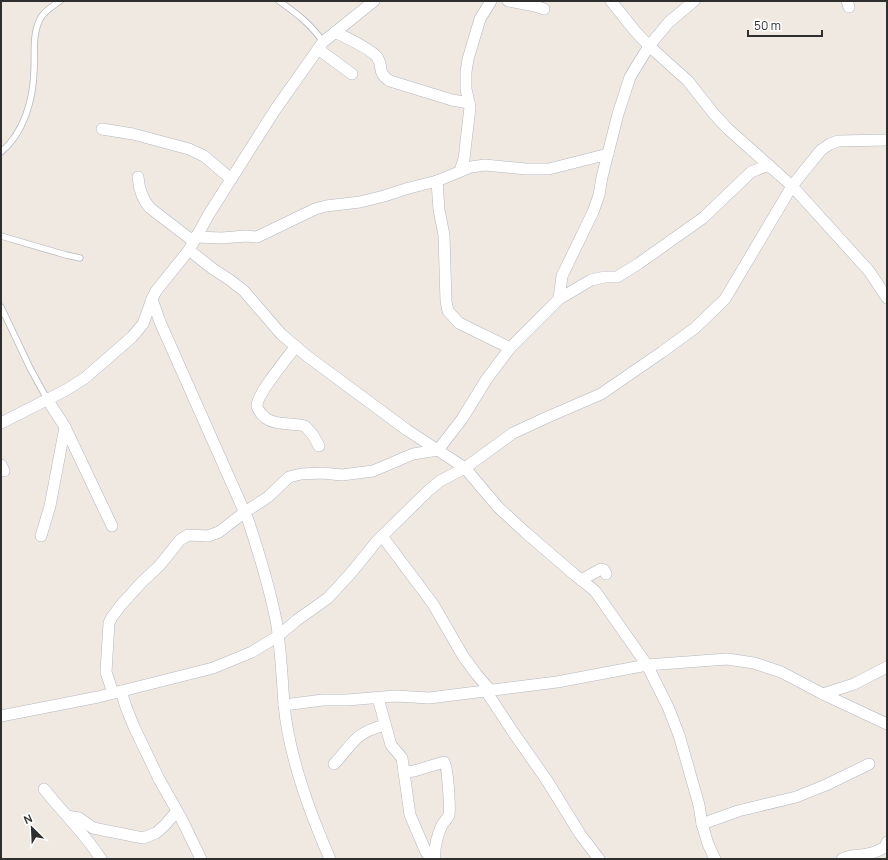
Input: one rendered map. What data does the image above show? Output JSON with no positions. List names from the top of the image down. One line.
{"scale_bar":"50 m","north":"top left"}
